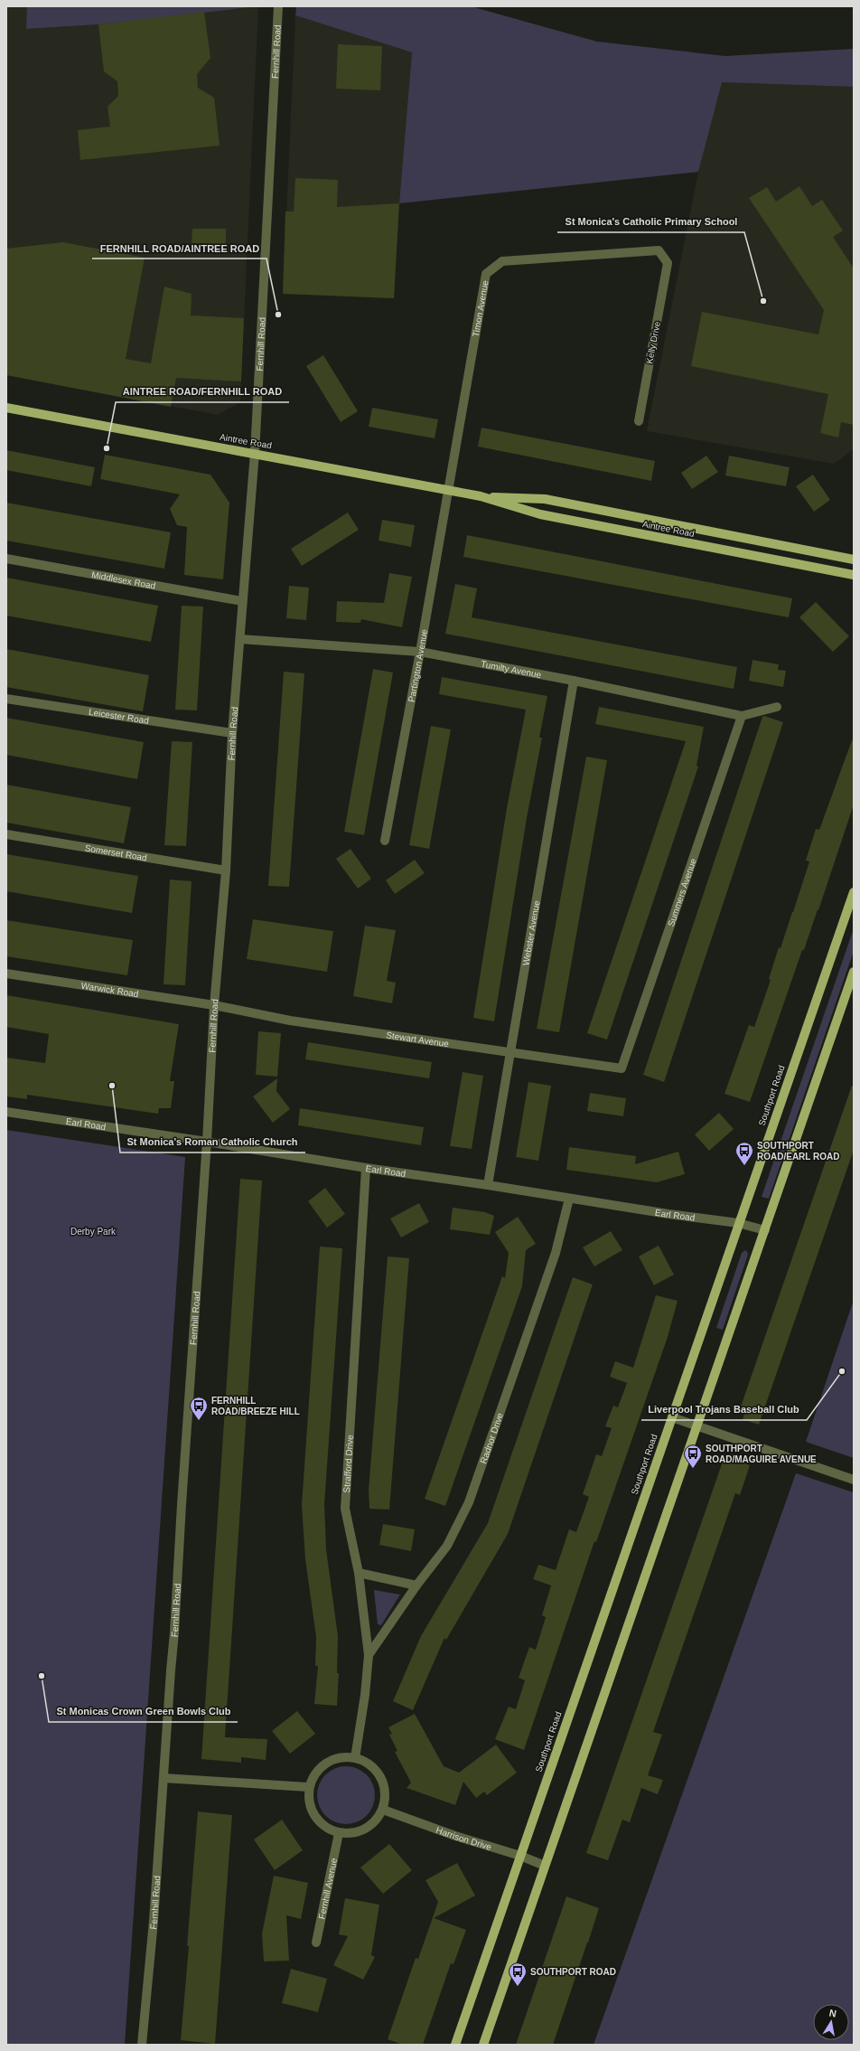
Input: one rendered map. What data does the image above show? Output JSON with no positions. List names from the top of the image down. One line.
{"streets":{"main road":["Aintree Road","Southport Road"],"street":["Fernhill Road","Timon Avenue","Kelly Drive","Middlesex Road","Partington Avenue","Tumilty Avenue","Leicester Road","Somerset Road","Summers Avenue","Webster Avenue","Warwick Road","Stewart Avenue","Earl Road","Radnor Drive","Strafford Drive","Harrison Drive","Fernhill Avenue"]},"crossings":[["Fernhill Road","Aintree Road"],["Fernhill Road","Middlesex Road"],["Fernhill Road","Tumilty Avenue"],["Fernhill Road","Leicester Road"],["Fernhill Road","Somerset Road"],["Fernhill Road","Warwick Road"],["Fernhill Road","Stewart Avenue"],["Fernhill Road","Earl Road"],["Timon Avenue","Kelly Drive"],["Timon Avenue","Aintree Road"],["Timon Avenue","Partington Avenue"],["Aintree Road","Partington Avenue"],["Partington Avenue","Tumilty Avenue"],["Tumilty Avenue","Summers Avenue"],["Tumilty Avenue","Webster Avenue"],["Summers Avenue","Stewart Avenue"],["Webster Avenue","Stewart Avenue"],["Webster Avenue","Earl Road"],["Warwick Road","Stewart Avenue"],["Southport Road","Earl Road"],["Southport Road","Harrison Drive"],["Earl Road","Radnor Drive"],["Earl Road","Strafford Drive"],["Radnor Drive","Strafford Drive"],["Strafford Drive","Harrison Drive"],["Strafford Drive","Fernhill Avenue"],["Harrison Drive","Fernhill Avenue"]],"parks":["Derby Park"],"places":{"other":["St Monica's Catholic Primary School","FERNHILL ROAD/AINTREE ROAD","AINTREE ROAD/FERNHILL ROAD","St Monica's Roman Catholic Church","Liverpool Trojans Baseball Club","St Monicas Crown Green Bowls Club"],"bus stop":["SOUTHPORT ROAD/EARL ROAD","FERNHILL ROAD/BREEZE HILL","SOUTHPORT ROAD/MAGUIRE AVENUE","SOUTHPORT ROAD"]},"north":"top"}
